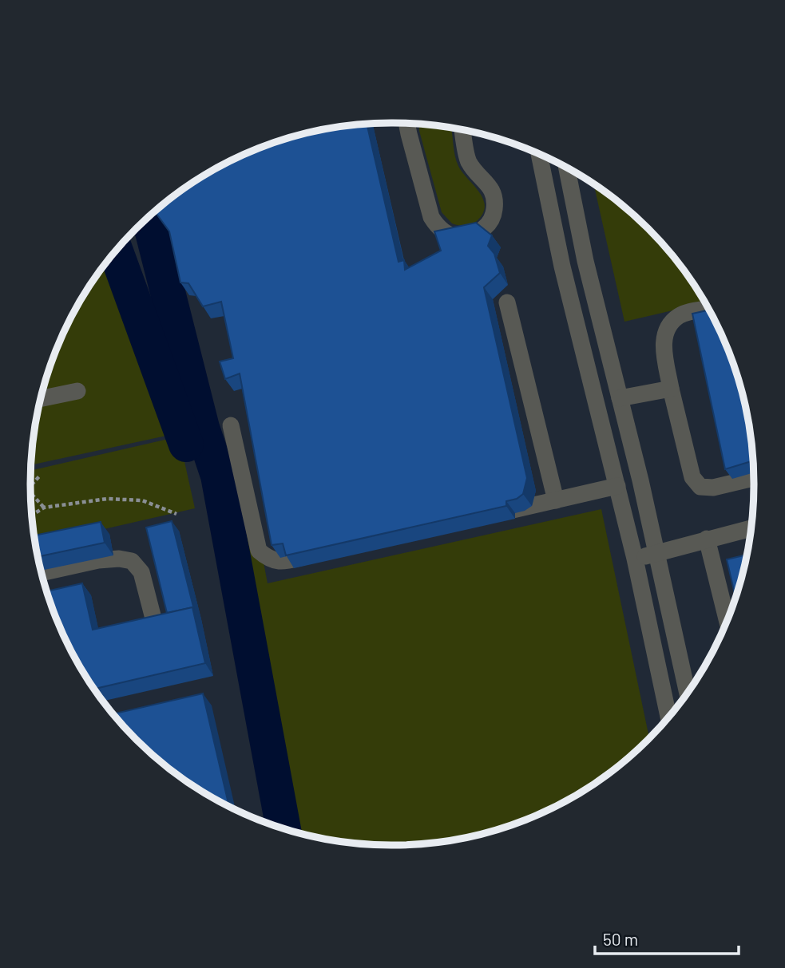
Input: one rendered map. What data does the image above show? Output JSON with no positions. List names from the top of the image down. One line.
{"scale_bar":"50 m"}
